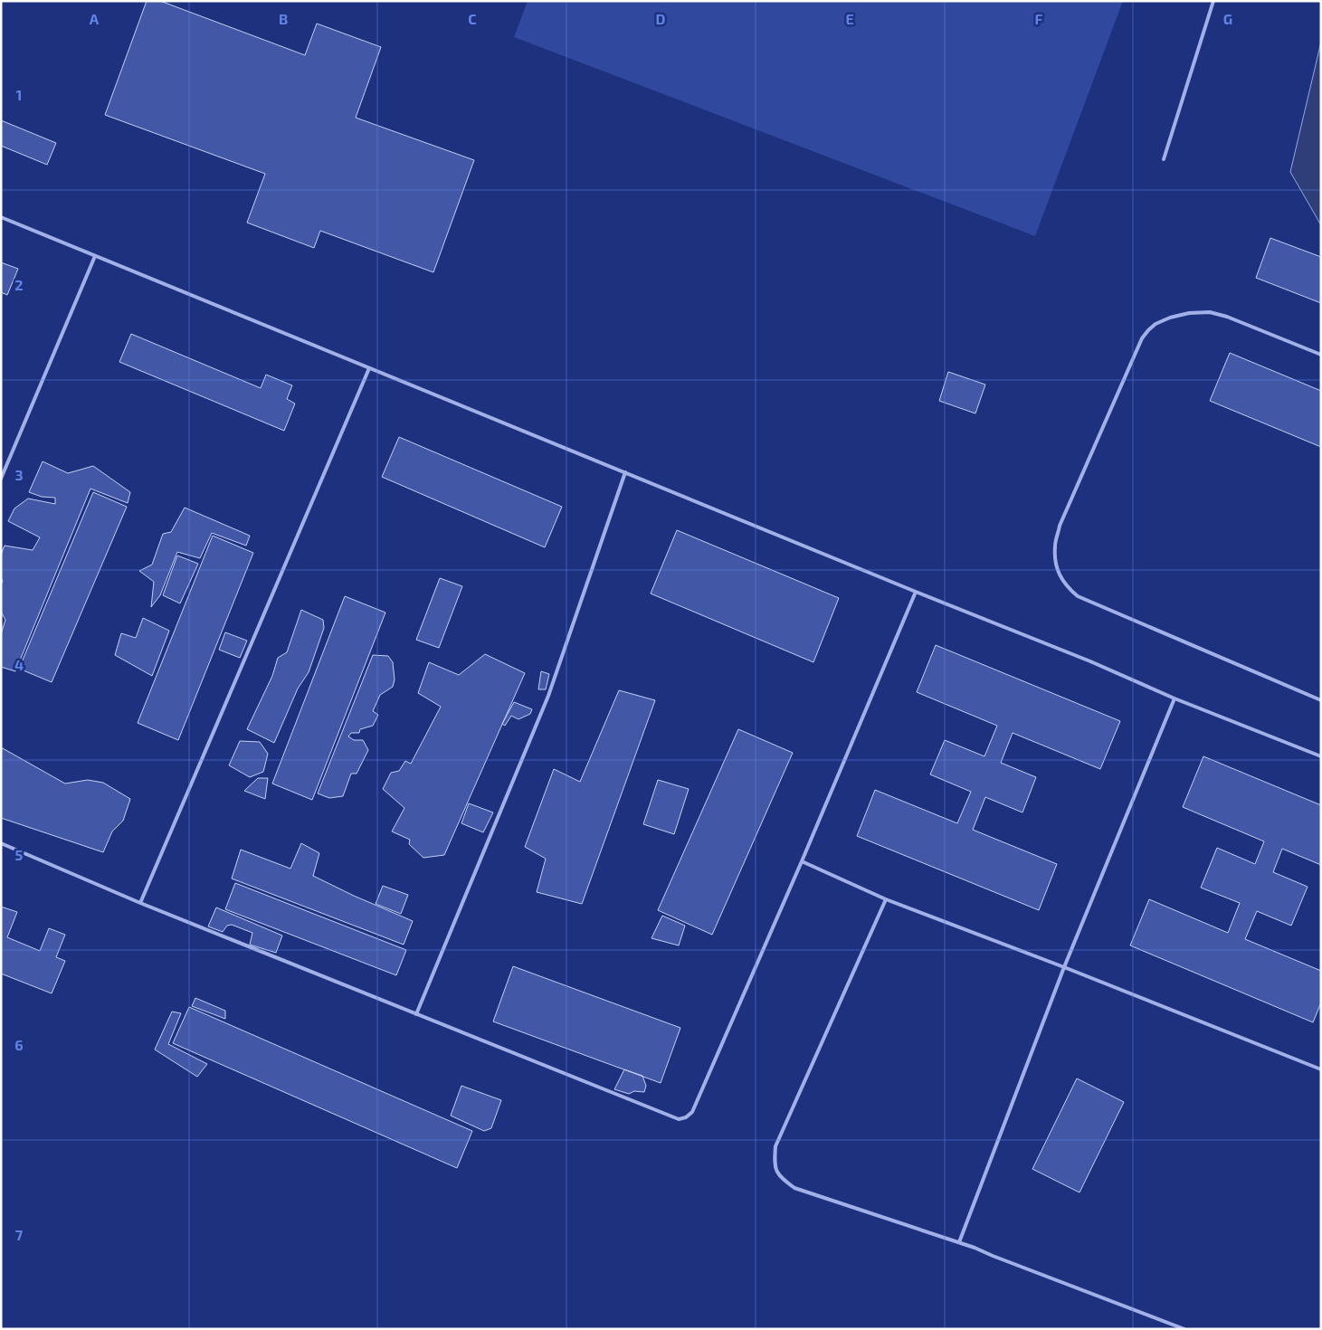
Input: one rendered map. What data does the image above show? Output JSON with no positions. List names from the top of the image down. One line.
{"grid":{"columns":["A","B","C","D","E","F","G"],"rows":["1","2","3","4","5","6","7"]}}
